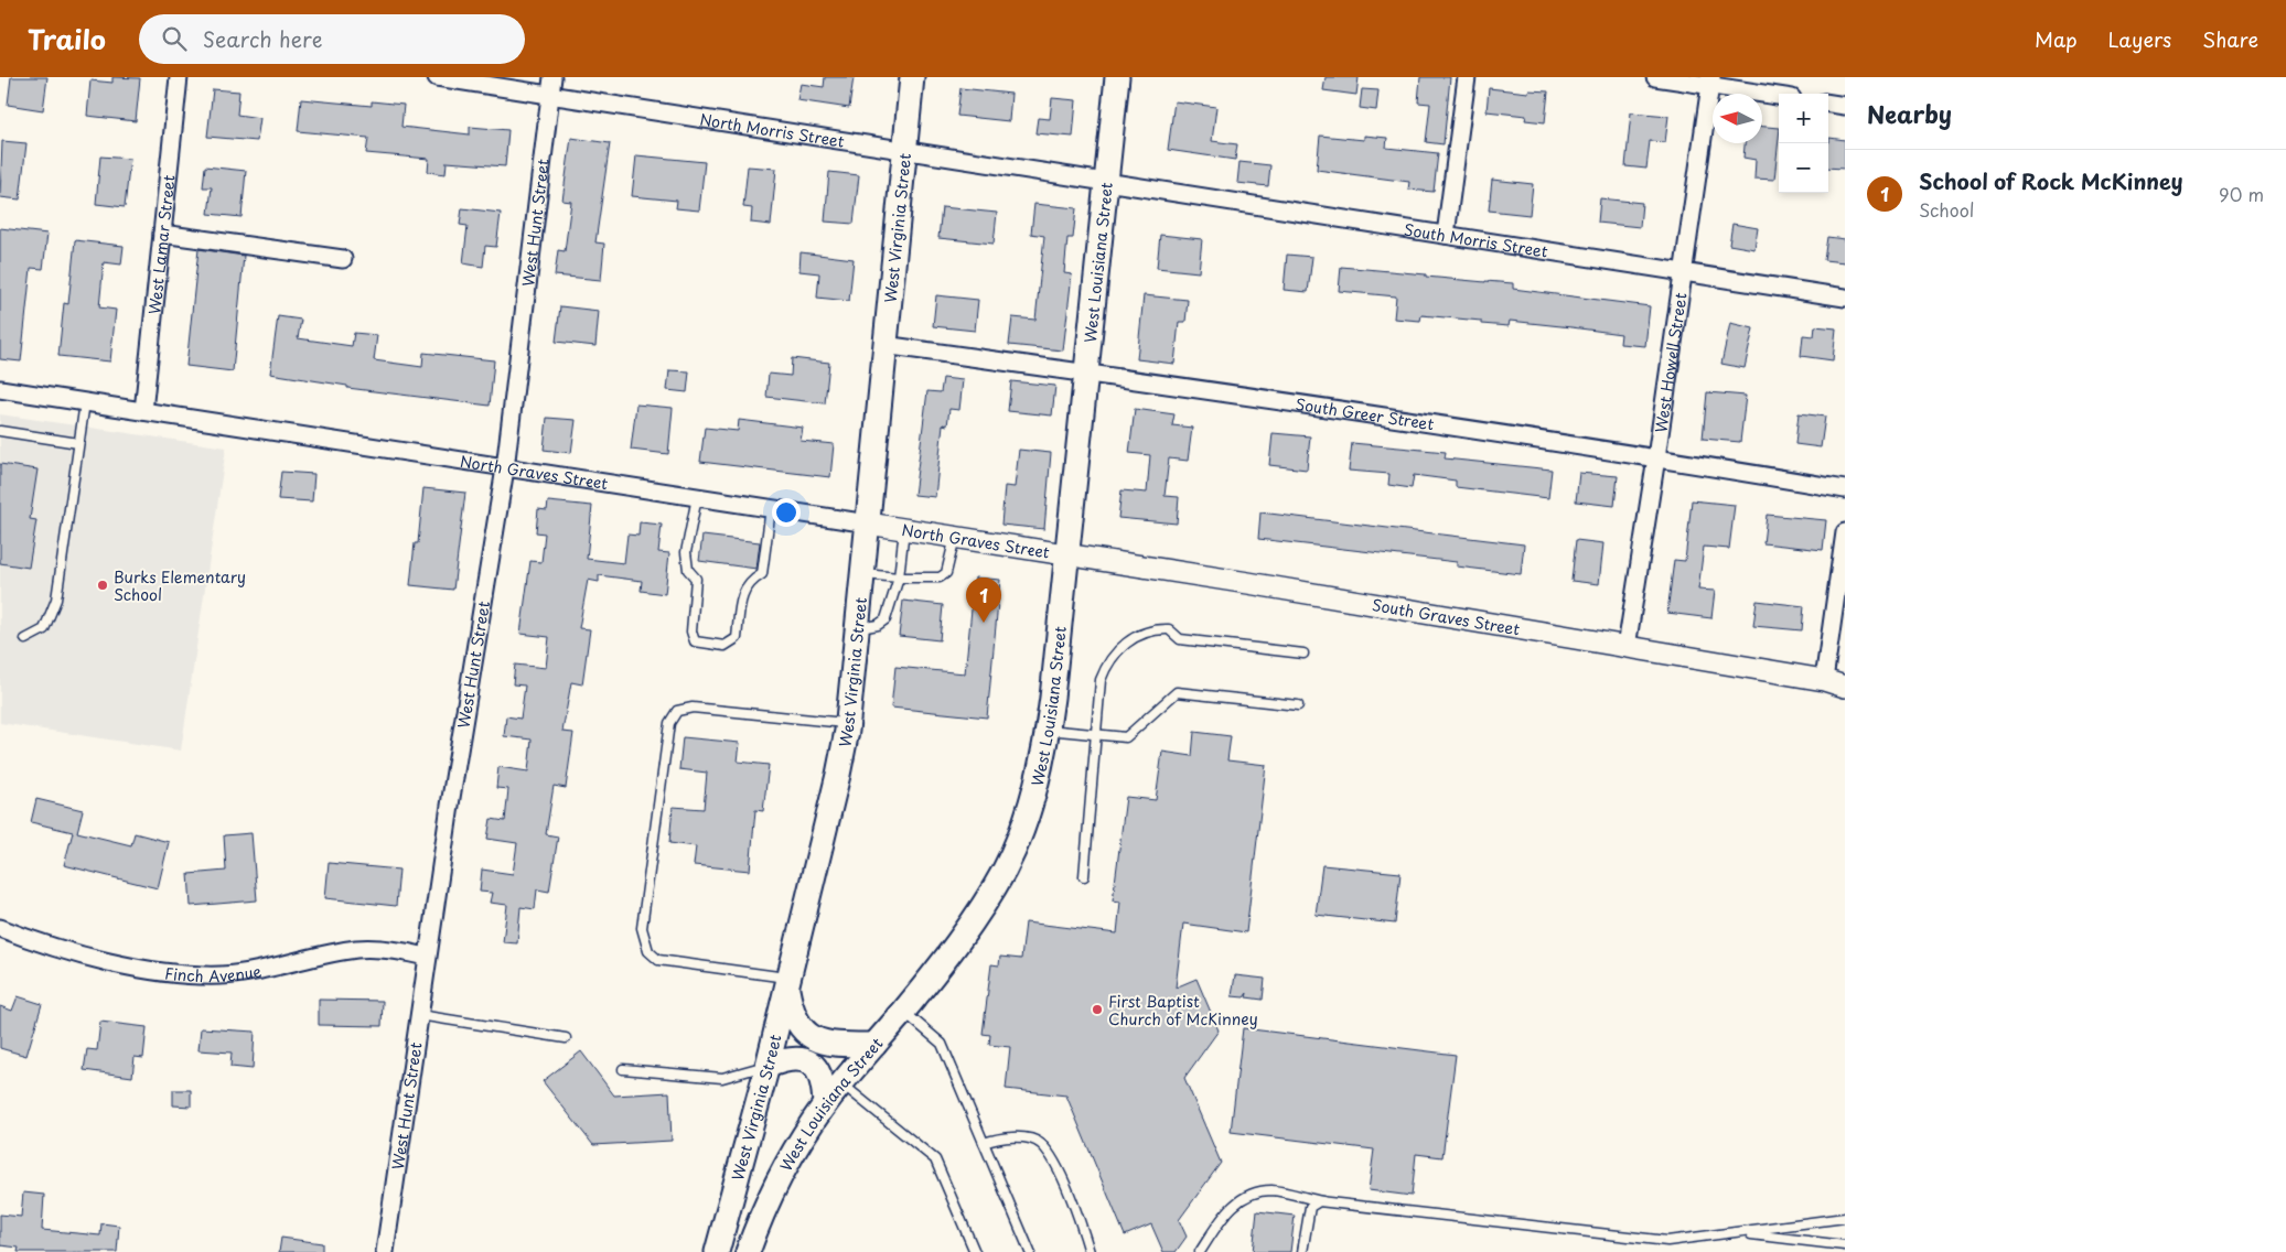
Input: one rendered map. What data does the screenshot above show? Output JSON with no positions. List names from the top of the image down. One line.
{"streets":{"main road":["West Virginia Street","West Louisiana Street"],"street":["North Morris Street","West Hunt Street","South Morris Street","West Lamar Street","West Howell Street","South Greer Street","North Graves Street","South Graves Street","Finch Avenue"]},"crossings":[["North Morris Street","West Hunt Street"],["North Morris Street","West Virginia Street"],["North Morris Street","South Morris Street"],["North Morris Street","West Louisiana Street"],["West Hunt Street","North Graves Street"],["West Hunt Street","Finch Avenue"],["West Virginia Street","South Greer Street"],["West Virginia Street","North Graves Street"],["South Morris Street","West Louisiana Street"],["South Morris Street","West Howell Street"],["West Lamar Street","North Graves Street"],["West Louisiana Street","South Greer Street"],["West Louisiana Street","North Graves Street"],["West Louisiana Street","South Graves Street"],["West Howell Street","South Greer Street"],["West Howell Street","South Graves Street"],["North Graves Street","South Graves Street"]],"places":["Burks Elementary School","First Baptist Church of McKinney"],"north":"left","page":{"header":"Trailo","search":"Search here","nav":["Map","Layers","Share"],"heading":"Nearby","map_buttons":["+","−"],"list":[{"mark":"1","name":"School of Rock McKinney","note":"School","value":"90 m"}],"pins":"1"}}
